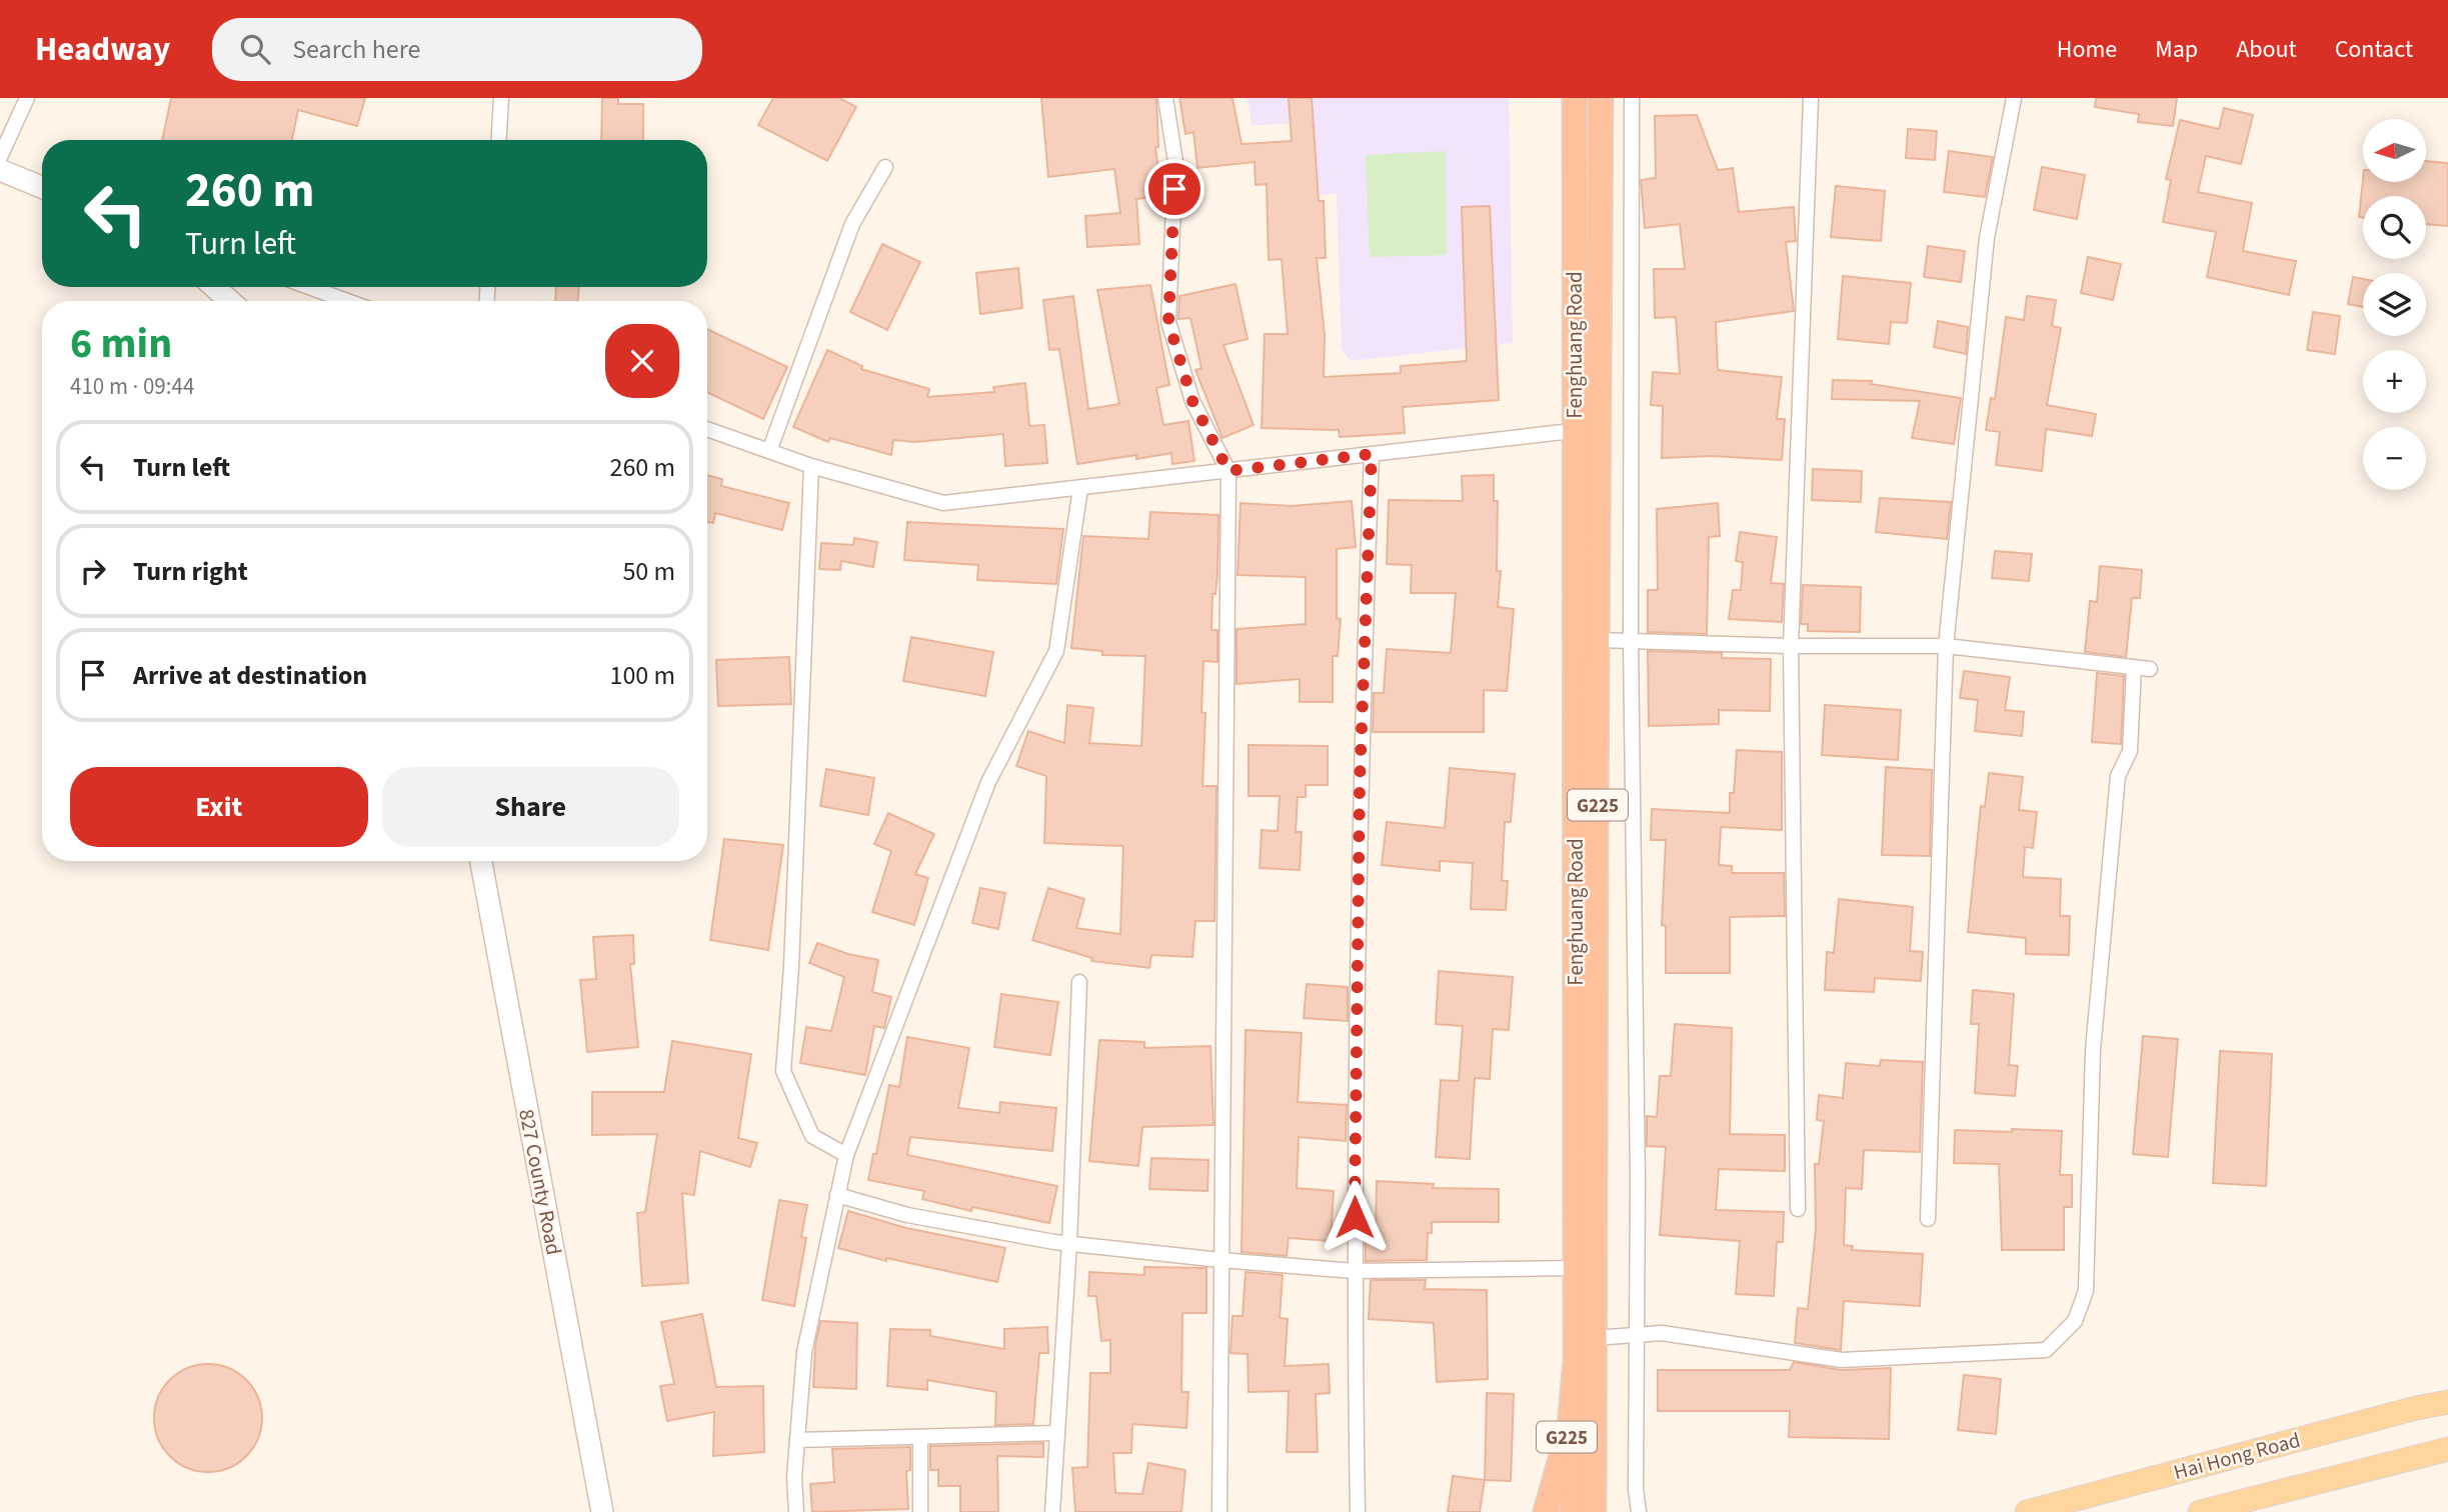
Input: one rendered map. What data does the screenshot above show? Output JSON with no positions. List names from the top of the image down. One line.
{"streets":{"highway":["Fenghuang Road","G225"],"main road":["827 County Road","Hai Hong Road"]},"crossings":[["Fenghuang Road","G225"]],"north":"left","page":{"header":"Headway","search":"Search here","nav":["Home","Map","About","Contact"],"map_buttons":["+","−"],"turn":["260 m","Turn left"],"heading":["6 min","410 m · 09:44"],"list":[{"name":"Turn left","value":"260 m"},{"name":"Turn right","value":"50 m"},{"name":"Arrive at destination","value":"100 m"}],"buttons":["Exit","Share"]}}
